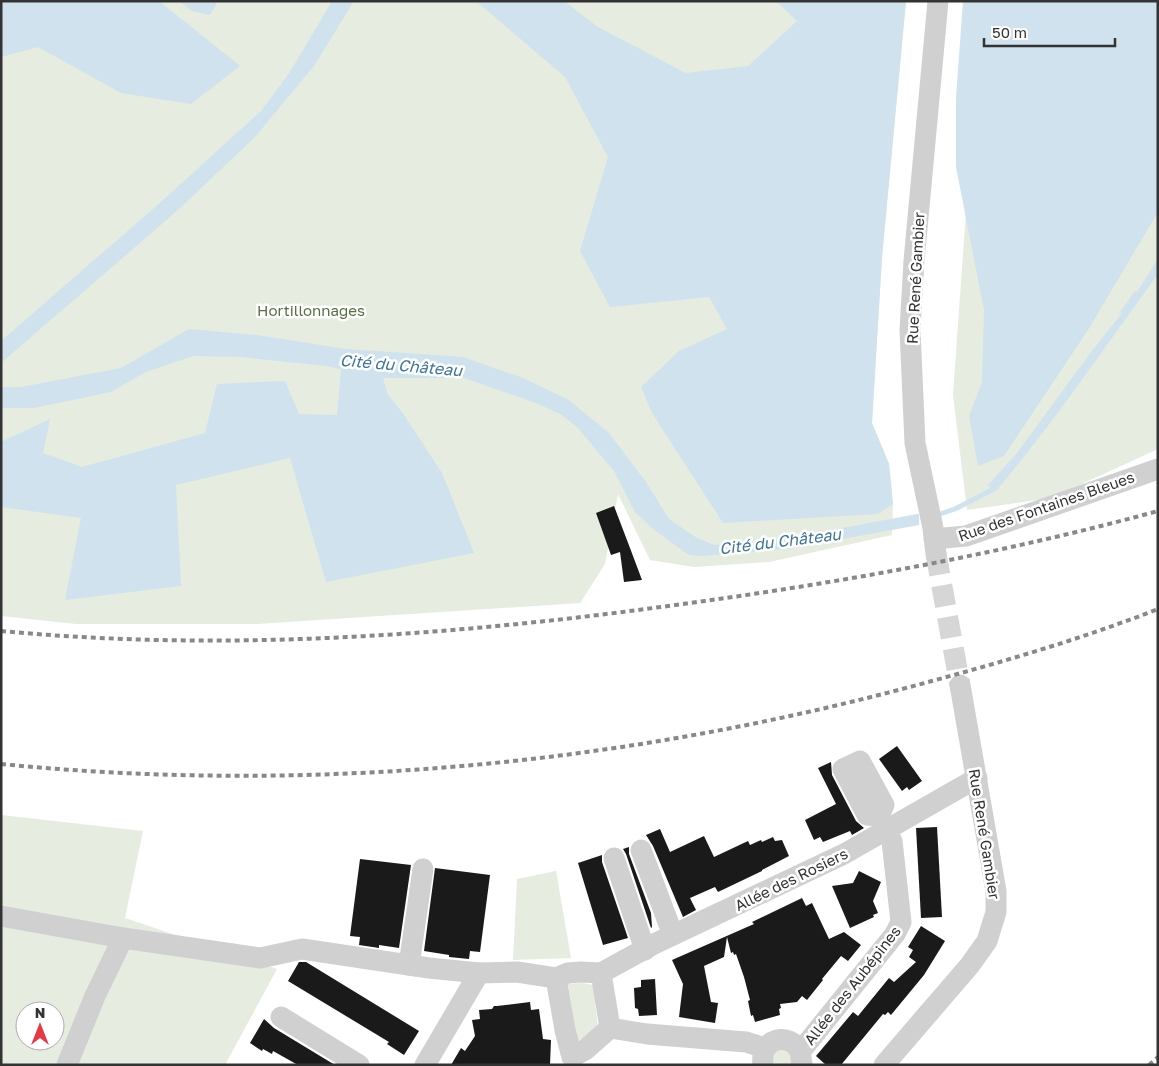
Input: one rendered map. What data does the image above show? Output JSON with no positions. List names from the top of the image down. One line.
{"streets":{"street":["Rue René Gambier","Rue des Fontaines Bleues","Allée des Rosiers","Allée des Aubépines"]},"crossings":[["Rue René Gambier","Rue des Fontaines Bleues"],["Rue René Gambier","Allée des Rosiers"],["Allée des Rosiers","Allée des Aubépines"]],"water":["Cité du Château"],"parks":["Hortillonnages"],"scale_bar":"50 m","north":"top"}
